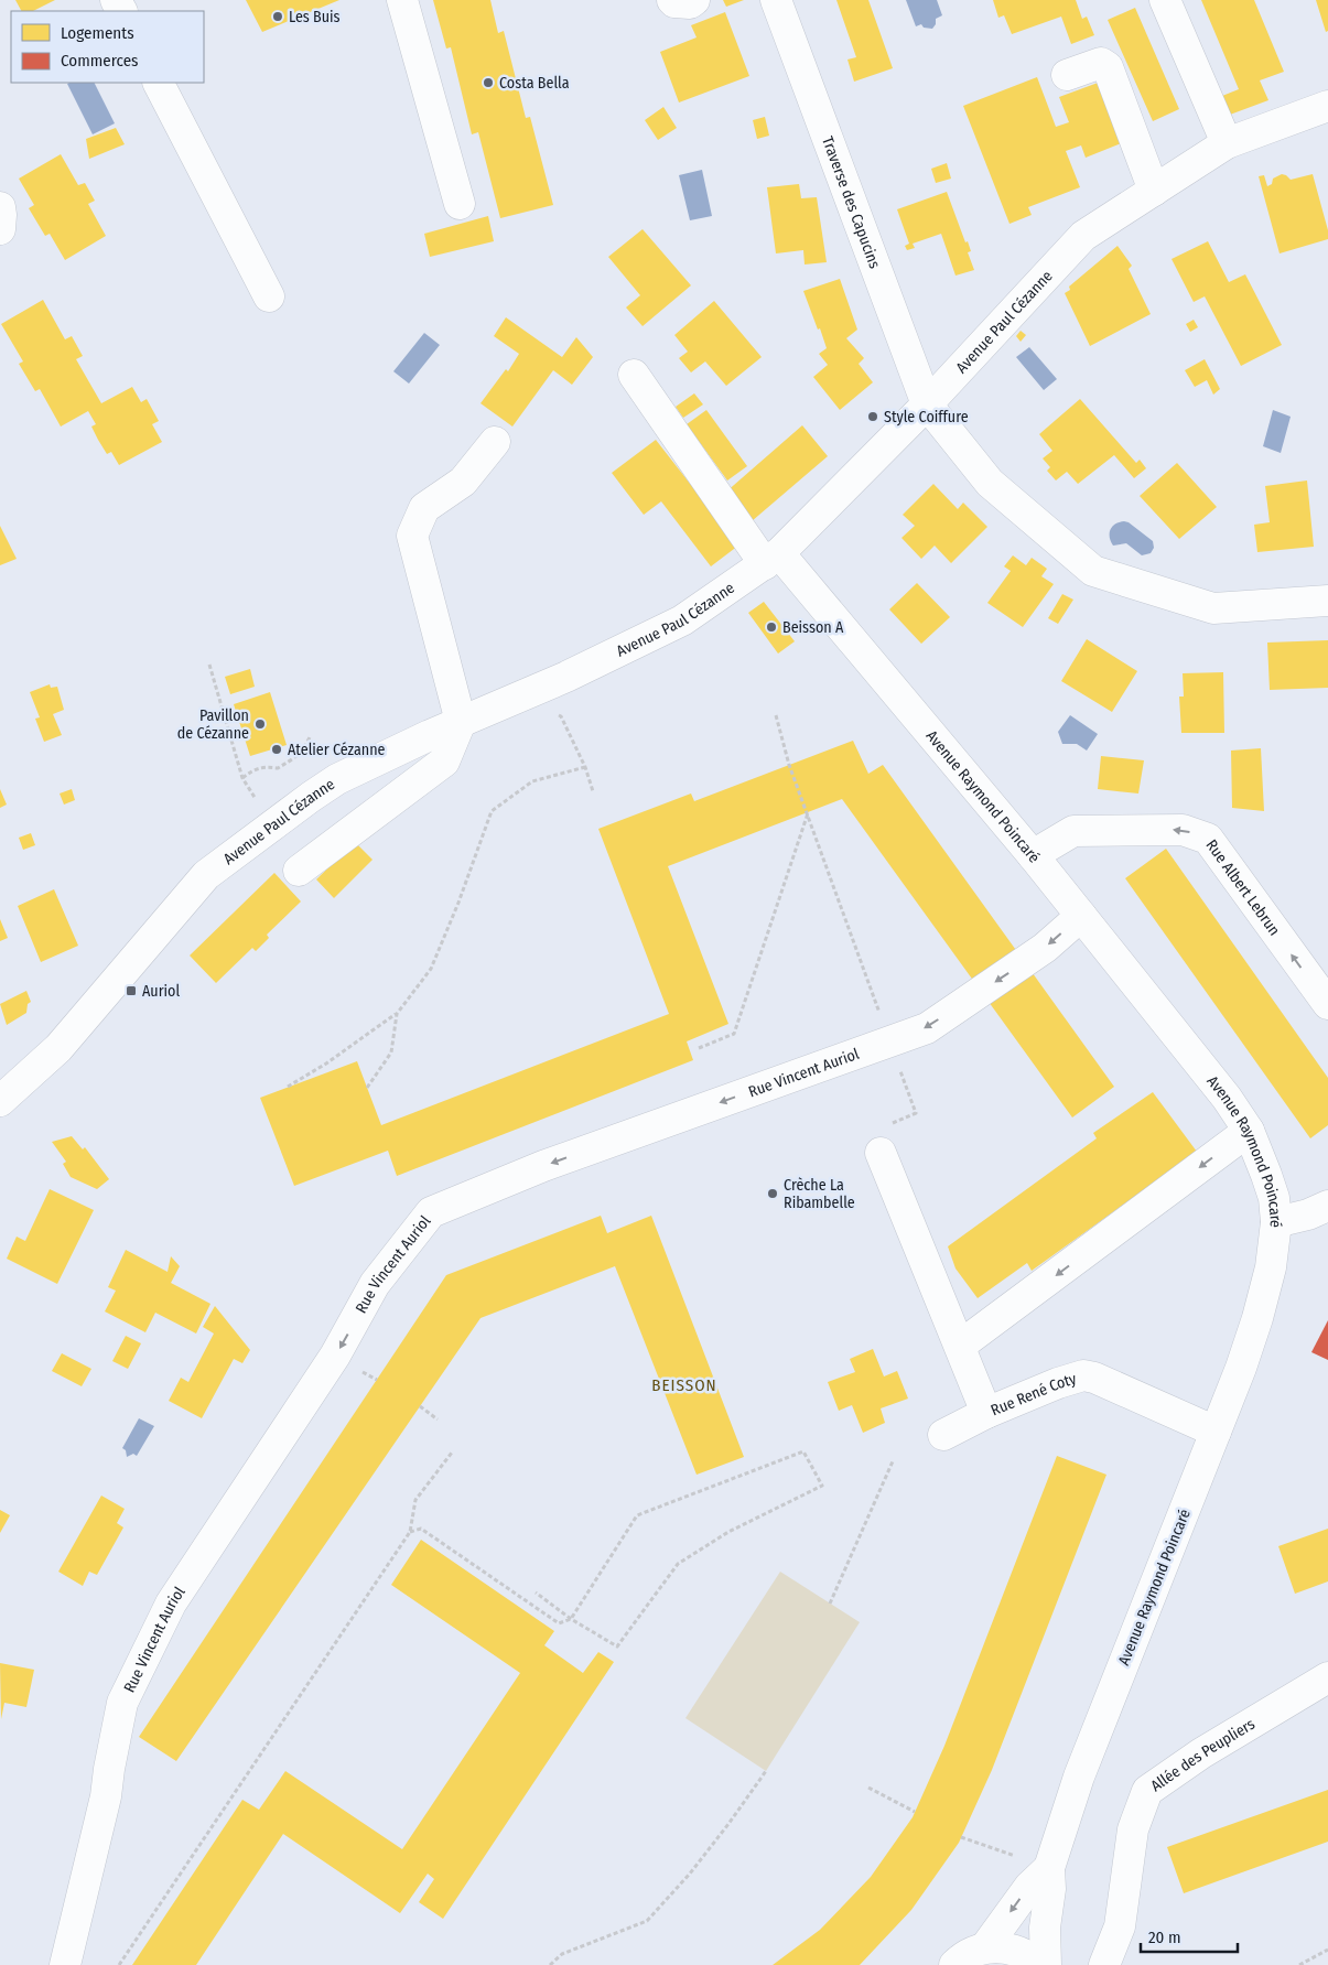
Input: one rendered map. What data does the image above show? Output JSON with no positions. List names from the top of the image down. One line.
{"streets":{"street":["Traverse des Capucins","Avenue Paul Cézanne","Avenue Raymond Poincaré","Rue Albert Lebrun","Rue Vincent Auriol","Rue René Coty","Allée des Peupliers"]},"crossings":[["Traverse des Capucins","Avenue Paul Cézanne"],["Avenue Paul Cézanne","Avenue Raymond Poincaré"],["Avenue Raymond Poincaré","Rue Albert Lebrun"],["Avenue Raymond Poincaré","Rue Vincent Auriol"],["Avenue Raymond Poincaré","Rue René Coty"]],"one_way":["Rue Albert Lebrun","Rue Vincent Auriol"],"districts":["BEISSON"],"places":{"other":["Les Buis","Costa Bella","Style Coiffure","Beisson A","Pavillon de Cézanne","Atelier Cézanne","Crèche La Ribambelle"],"transit":["Auriol"]},"legend":["Logements","Commerces"],"scale_bar":"20 m"}
